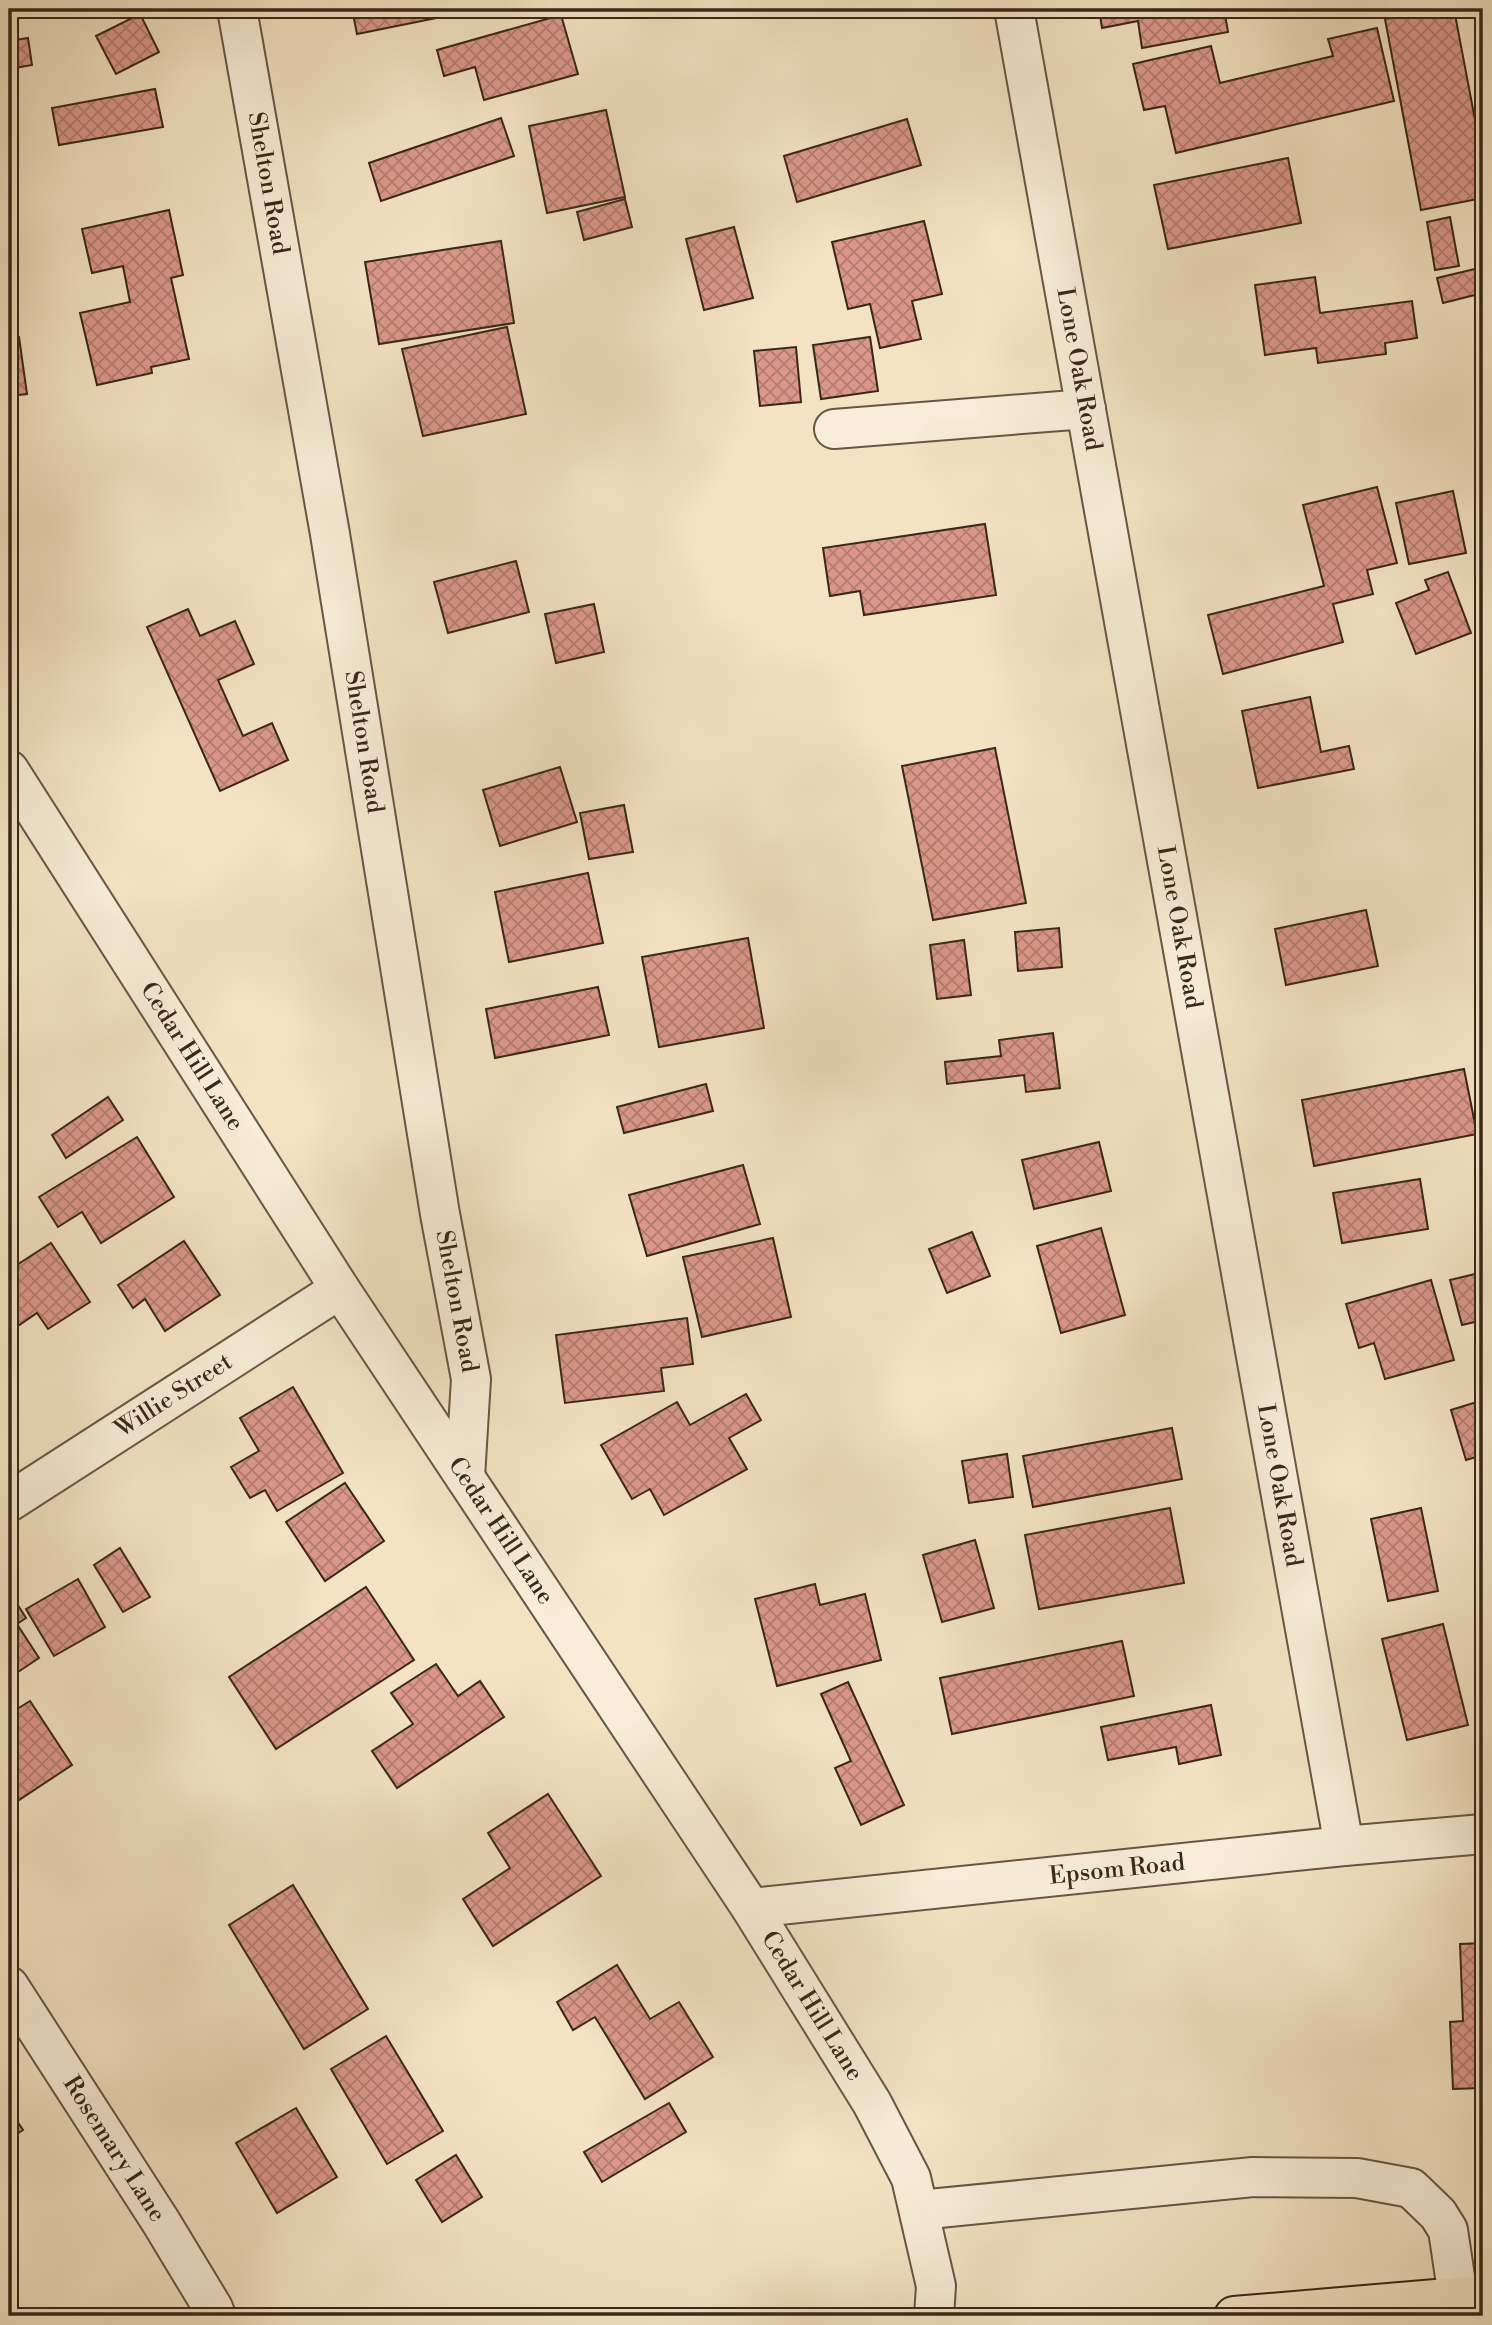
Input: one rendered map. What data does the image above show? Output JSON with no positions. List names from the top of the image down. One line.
{"streets":{"street":["Shelton Road","Lone Oak Road","Cedar Hill Lane","Willie Street","Epsom Road","Rosemary Lane"]},"crossings":[["Shelton Road","Cedar Hill Lane"],["Lone Oak Road","Epsom Road"],["Cedar Hill Lane","Willie Street"],["Cedar Hill Lane","Epsom Road"]]}
